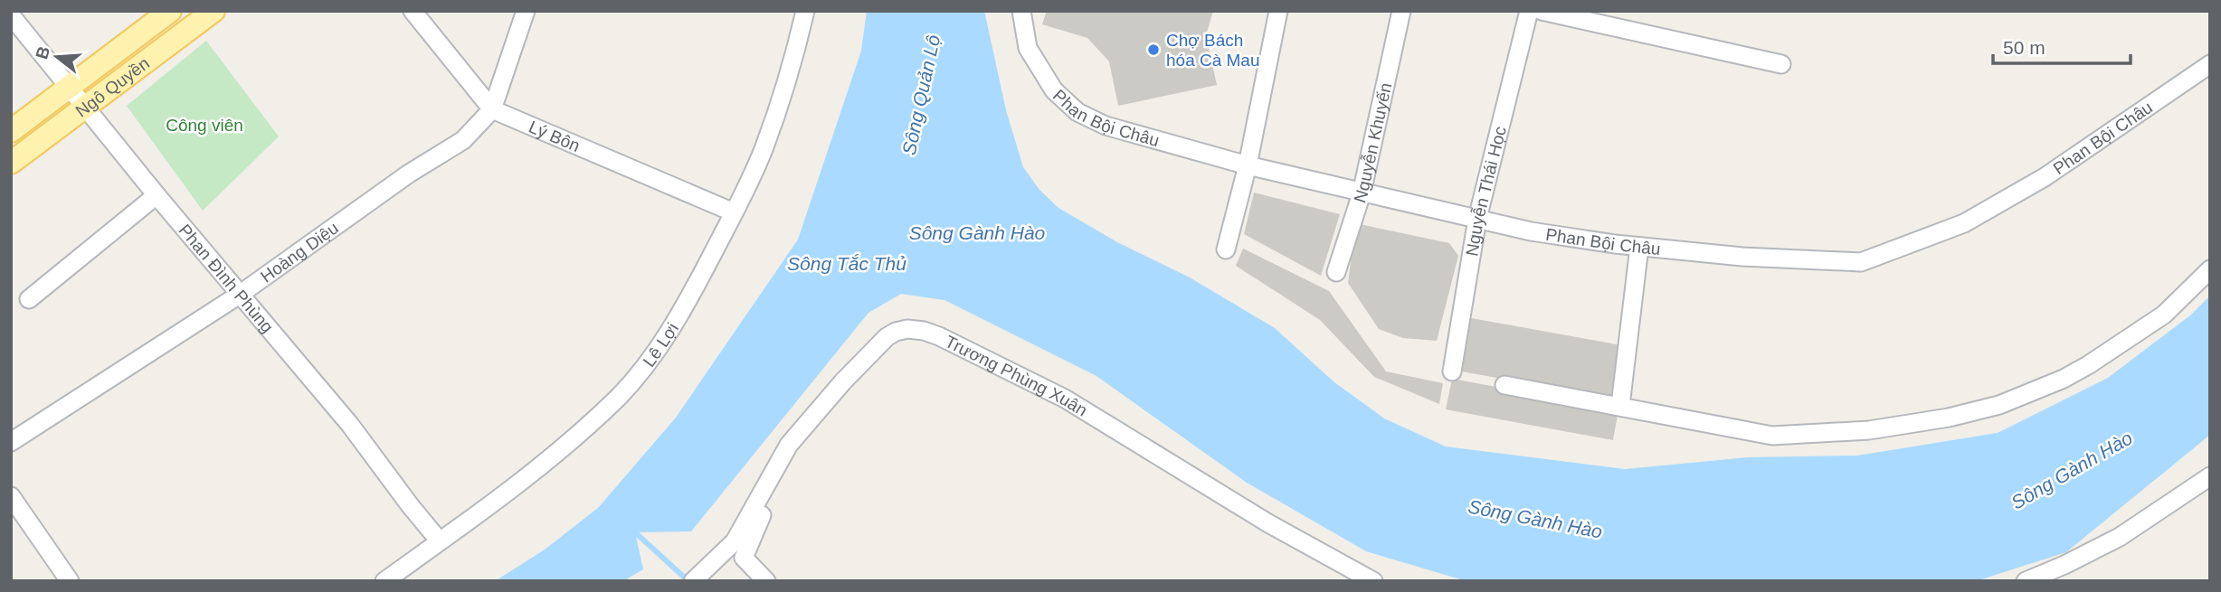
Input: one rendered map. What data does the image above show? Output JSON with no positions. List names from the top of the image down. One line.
{"streets":{"main road":["Ngô Quyền"],"street":["Phan Bội Châu","Lý Bôn","Nguyễn Khuyến","Nguyễn Thái Học","Hoàng Diệu","Phan Đình Phùng","Lê Lợi","Trương Phùng Xuân"]},"crossings":[["Ngô Quyền","Phan Đình Phùng"],["Phan Bội Châu","Nguyễn Khuyến"],["Phan Bội Châu","Nguyễn Thái Học"],["Lý Bôn","Hoàng Diệu"],["Lý Bôn","Lê Lợi"],["Hoàng Diệu","Phan Đình Phùng"],["Phan Đình Phùng","Lê Lợi"]],"water":["Sông Quản Lộ","Sông Gành Hào","Sông Tắc Thủ"],"parks":["Công viên"],"places":["Chợ Bách hóa Cà Mau"],"scale_bar":"50 m","north":"left"}
